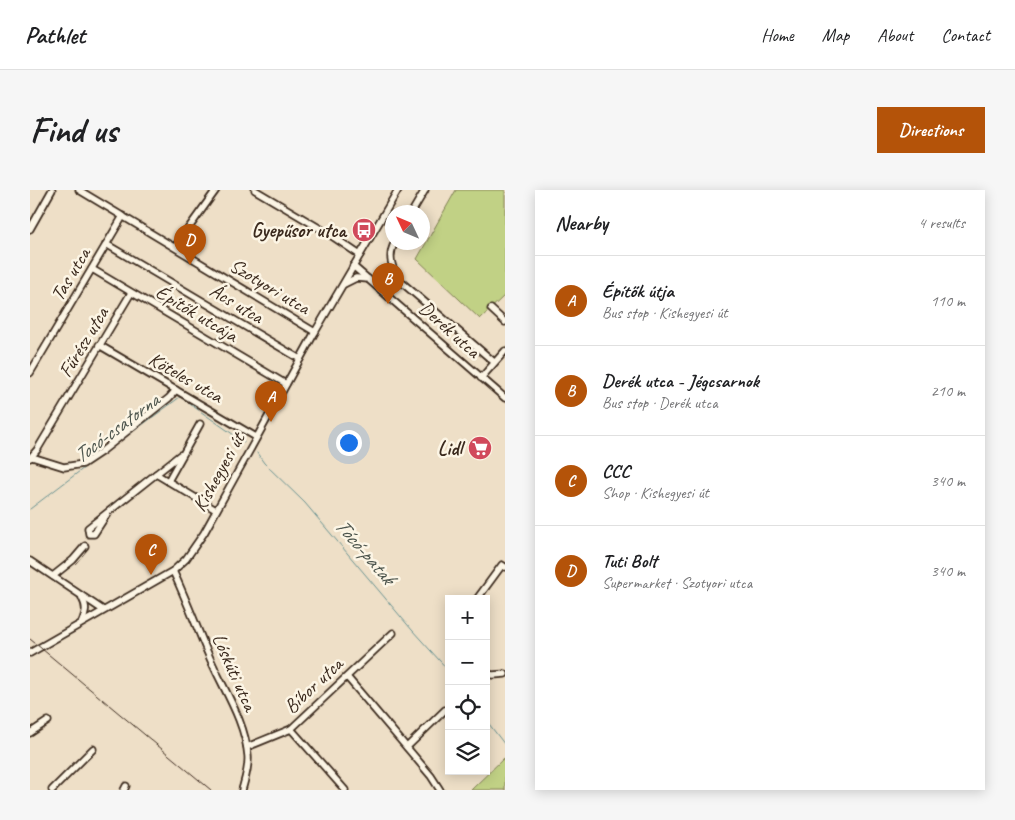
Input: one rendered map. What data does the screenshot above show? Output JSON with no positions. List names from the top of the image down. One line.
{"streets":{"street":["Tas utca","Szotyori utca","Ács utca","Építők utcája","Derék utca","Fűrész utca","Köteles utca","Kishegyesi út","Lóskúti utca","Bíbor utca"]},"crossings":[["Tas utca","Szotyori utca"],["Tas utca","Ács utca"],["Tas utca","Építők utcája"],["Szotyori utca","Kishegyesi út"],["Ács utca","Kishegyesi út"],["Építők utcája","Fűrész utca"],["Építők utcája","Kishegyesi út"],["Derék utca","Kishegyesi út"],["Fűrész utca","Köteles utca"],["Köteles utca","Kishegyesi út"],["Kishegyesi út","Lóskúti utca"],["Lóskúti utca","Bíbor utca"]],"water":["Tocó-csatorna","Tócó-patak"],"places":{"bus stop":["Gyepűsor utca"],"supermarket":["Lidl"]},"north":"top left","page":{"header":"Pathlet","nav":["Home","Map","About","Contact"],"buttons":"Directions","title":"Find us","heading":["Nearby","4 results"],"pins":["D","B","A","C"],"list":[{"mark":"A","name":"Építők útja","note":"Bus stop · Kishegyesi út","value":"110 m"},{"mark":"B","name":"Derék utca - Jégcsarnok","note":"Bus stop · Derék utca","value":"210 m"},{"mark":"C","name":"CCC","note":"Shop · Kishegyesi út","value":"340 m"},{"mark":"D","name":"Tuti Bolt","note":"Supermarket · Szotyori utca","value":"340 m"}],"map_buttons":["+","−"]}}
